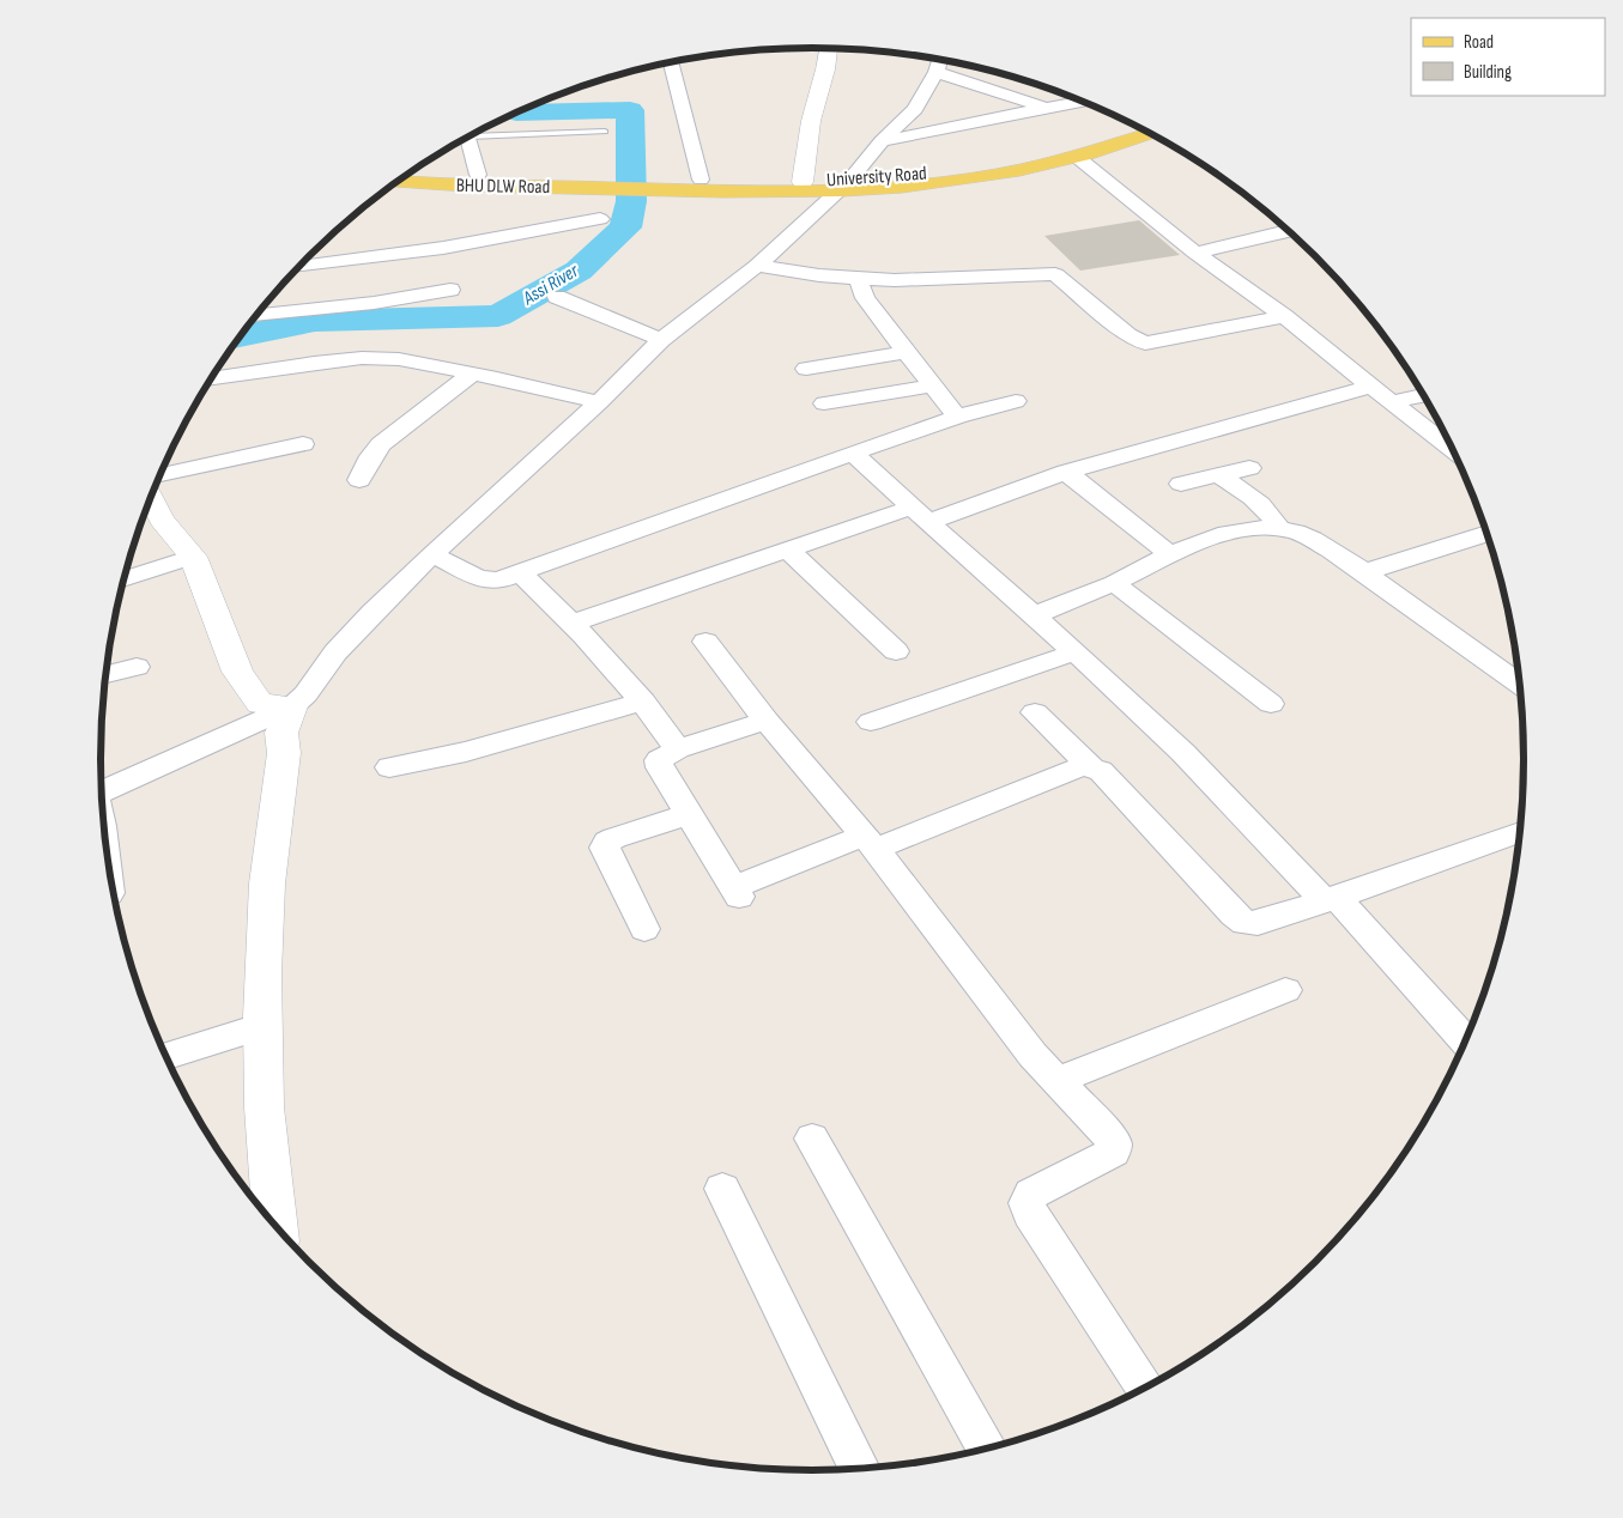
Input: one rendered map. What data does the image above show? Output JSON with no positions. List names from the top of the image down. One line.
{"streets":{"main road":["University Road","BHU DLW Road"]},"crossings":[["University Road","BHU DLW Road"]],"water":["Assi River"],"legend":["Road","Building"]}
